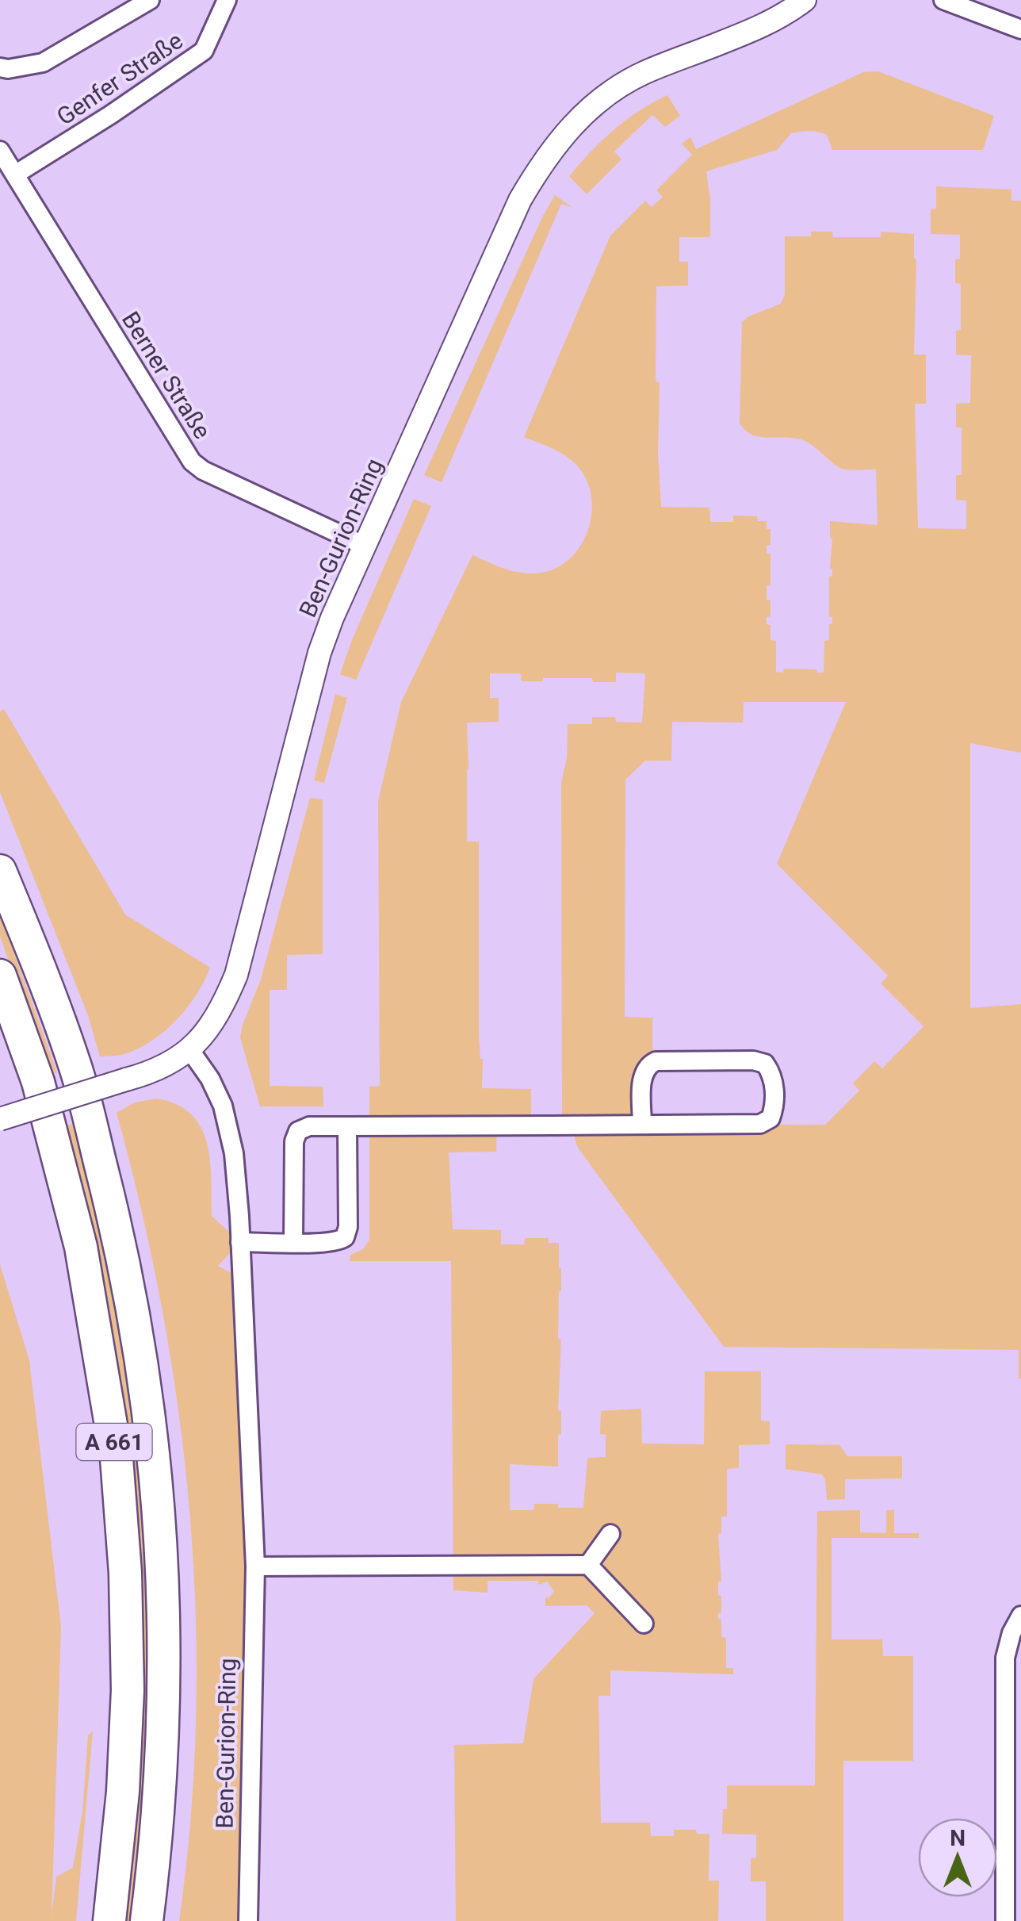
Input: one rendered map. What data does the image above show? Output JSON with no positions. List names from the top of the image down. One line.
{"streets":{"highway":["A 661"],"street":["Genfer Straße","Berner Straße","Ben-Gurion-Ring"]},"crossings":[["Genfer Straße","Berner Straße"],["Berner Straße","Ben-Gurion-Ring"]],"north":"top"}
